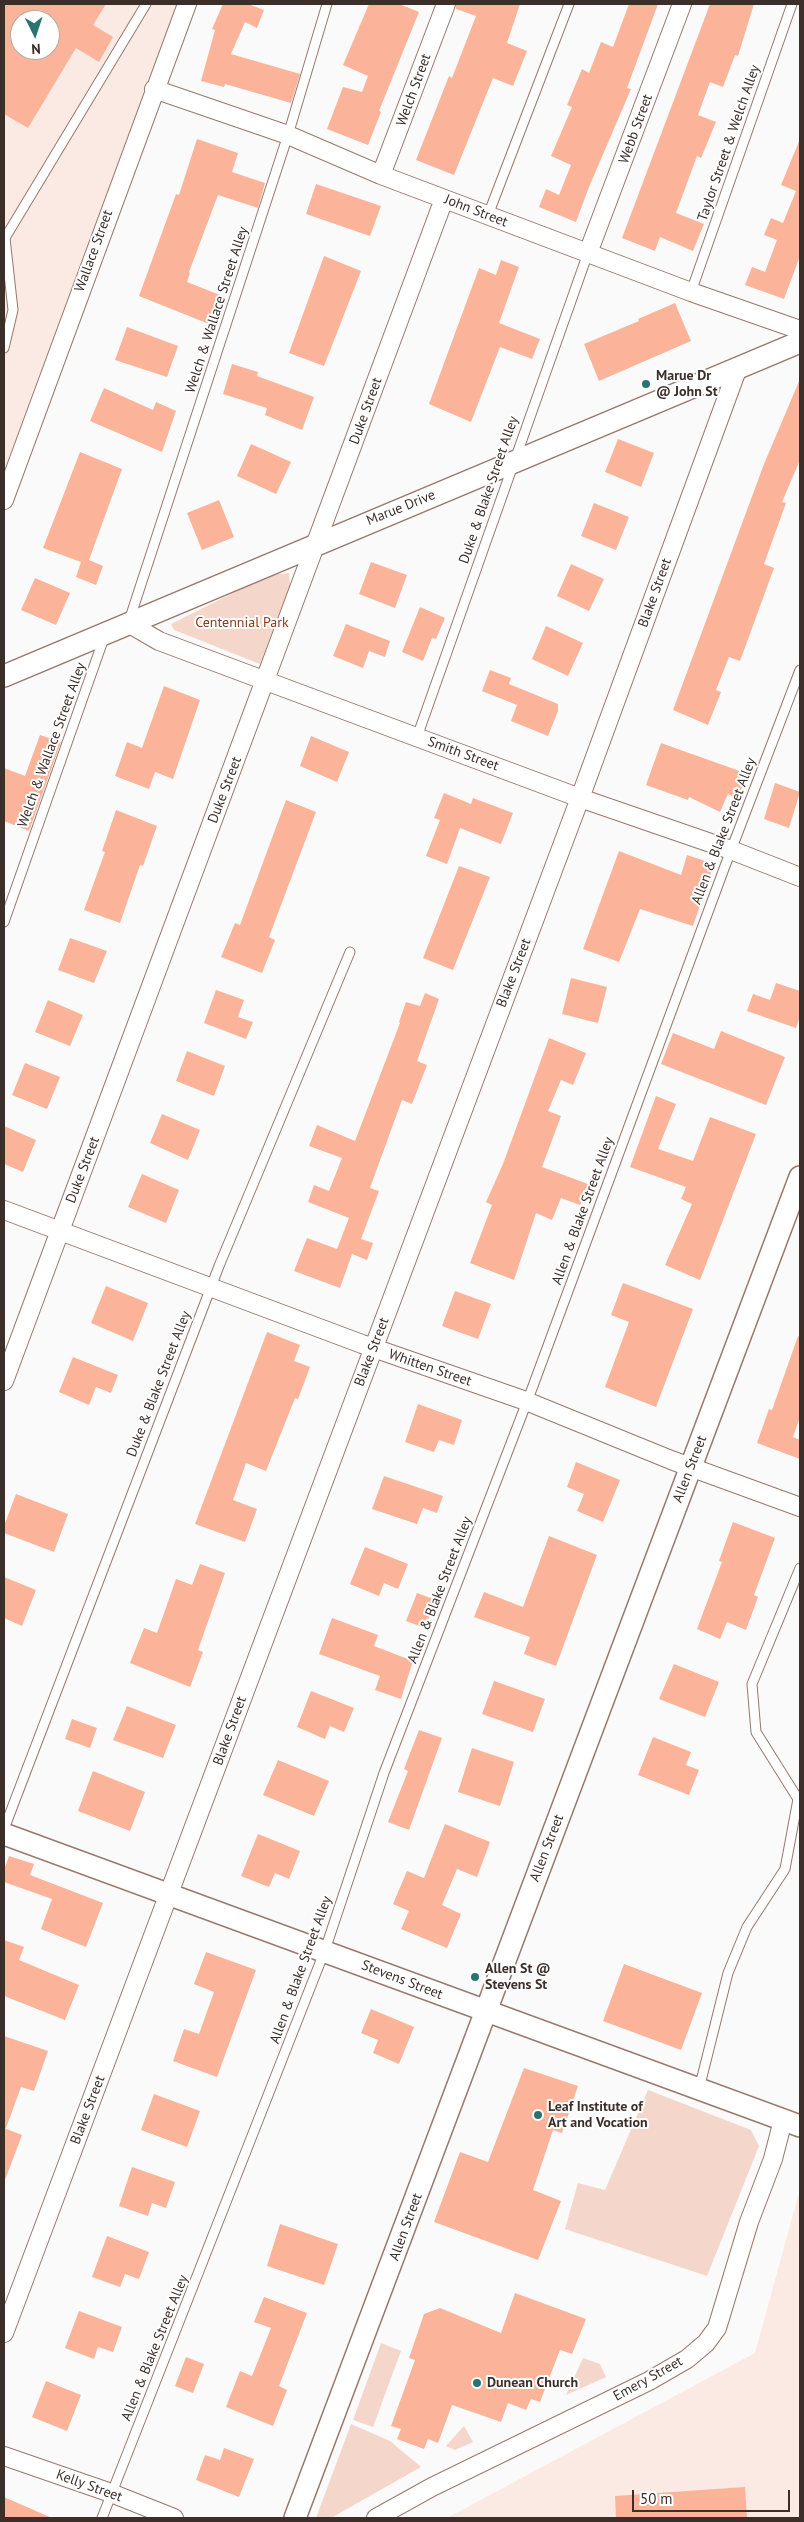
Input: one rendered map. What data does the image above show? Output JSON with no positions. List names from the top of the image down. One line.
{"streets":{"street":["Welch Street","Webb Street","John Street","Wallace Street","Duke Street","Marue Drive","Blake Street","Smith Street","Whitten Street","Allen Street","Stevens Street","Emery Street","Kelly Street"],"lane":["Taylor Street & Welch Alley","Welch & Wallace Street Alley","Duke & Blake Street Alley","Allen & Blake Street Alley"]},"crossings":[["Welch Street","John Street"],["Webb Street","John Street"],["Webb Street","Duke & Blake Street Alley"],["Taylor Street & Welch Alley","John Street"],["John Street","Wallace Street"],["John Street","Welch & Wallace Street Alley"],["John Street","Duke Street"],["John Street","Duke & Blake Street Alley"],["Welch & Wallace Street Alley","Marue Drive"],["Welch & Wallace Street Alley","Smith Street"],["Duke Street","Marue Drive"],["Duke Street","Smith Street"],["Duke Street","Whitten Street"],["Duke & Blake Street Alley","Marue Drive"],["Duke & Blake Street Alley","Smith Street"],["Duke & Blake Street Alley","Whitten Street"],["Marue Drive","Blake Street"],["Marue Drive","Smith Street"],["Blake Street","Smith Street"],["Blake Street","Whitten Street"],["Blake Street","Stevens Street"],["Smith Street","Allen & Blake Street Alley"],["Allen & Blake Street Alley","Whitten Street"],["Allen & Blake Street Alley","Stevens Street"],["Allen & Blake Street Alley","Kelly Street"],["Whitten Street","Allen Street"],["Allen Street","Stevens Street"],["Stevens Street","Emery Street"]],"parks":["Centennial Park"],"places":["Marue Dr @ John St","Allen St @ Stevens St","Leaf Institute of Art and Vocation","Dunean Church"],"scale_bar":"50 m","north":"bottom"}
